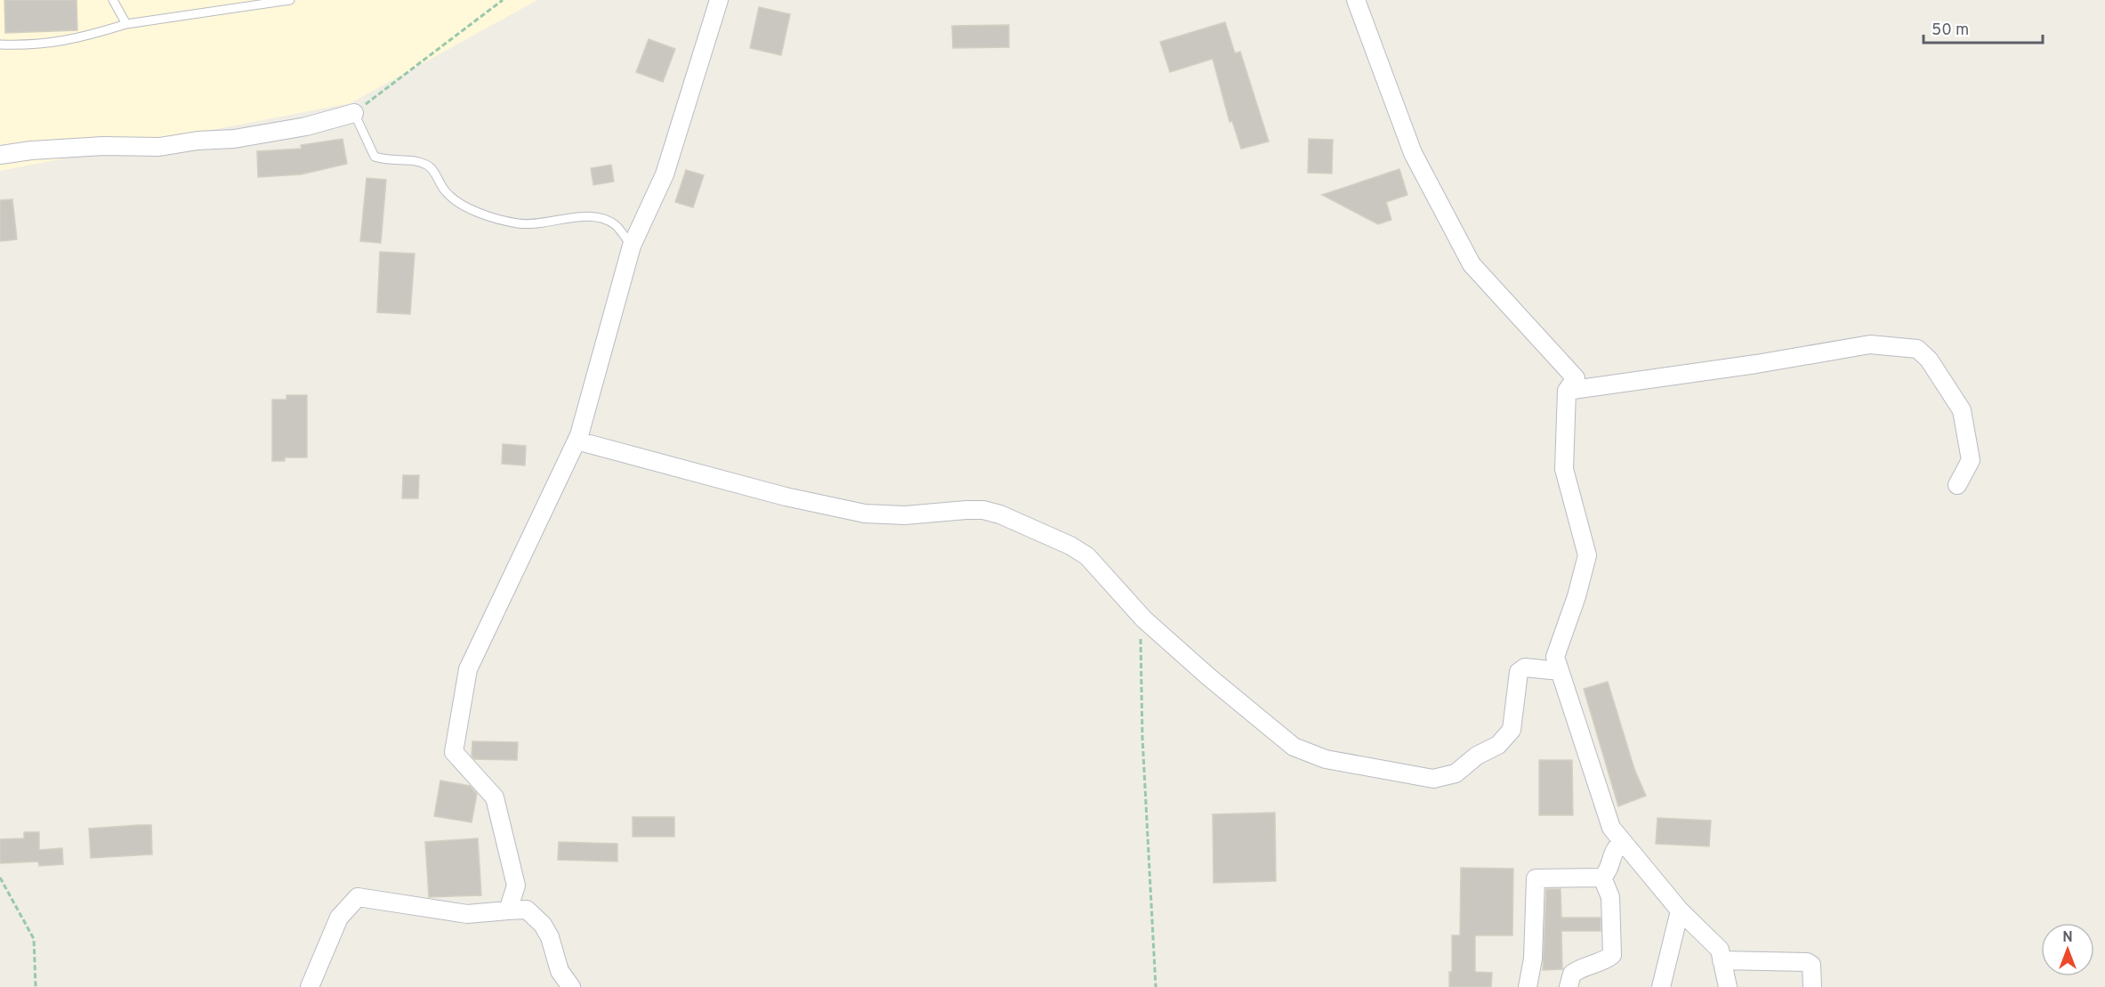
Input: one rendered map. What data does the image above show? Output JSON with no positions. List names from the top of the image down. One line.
{"scale_bar":"50 m","north":"top"}
